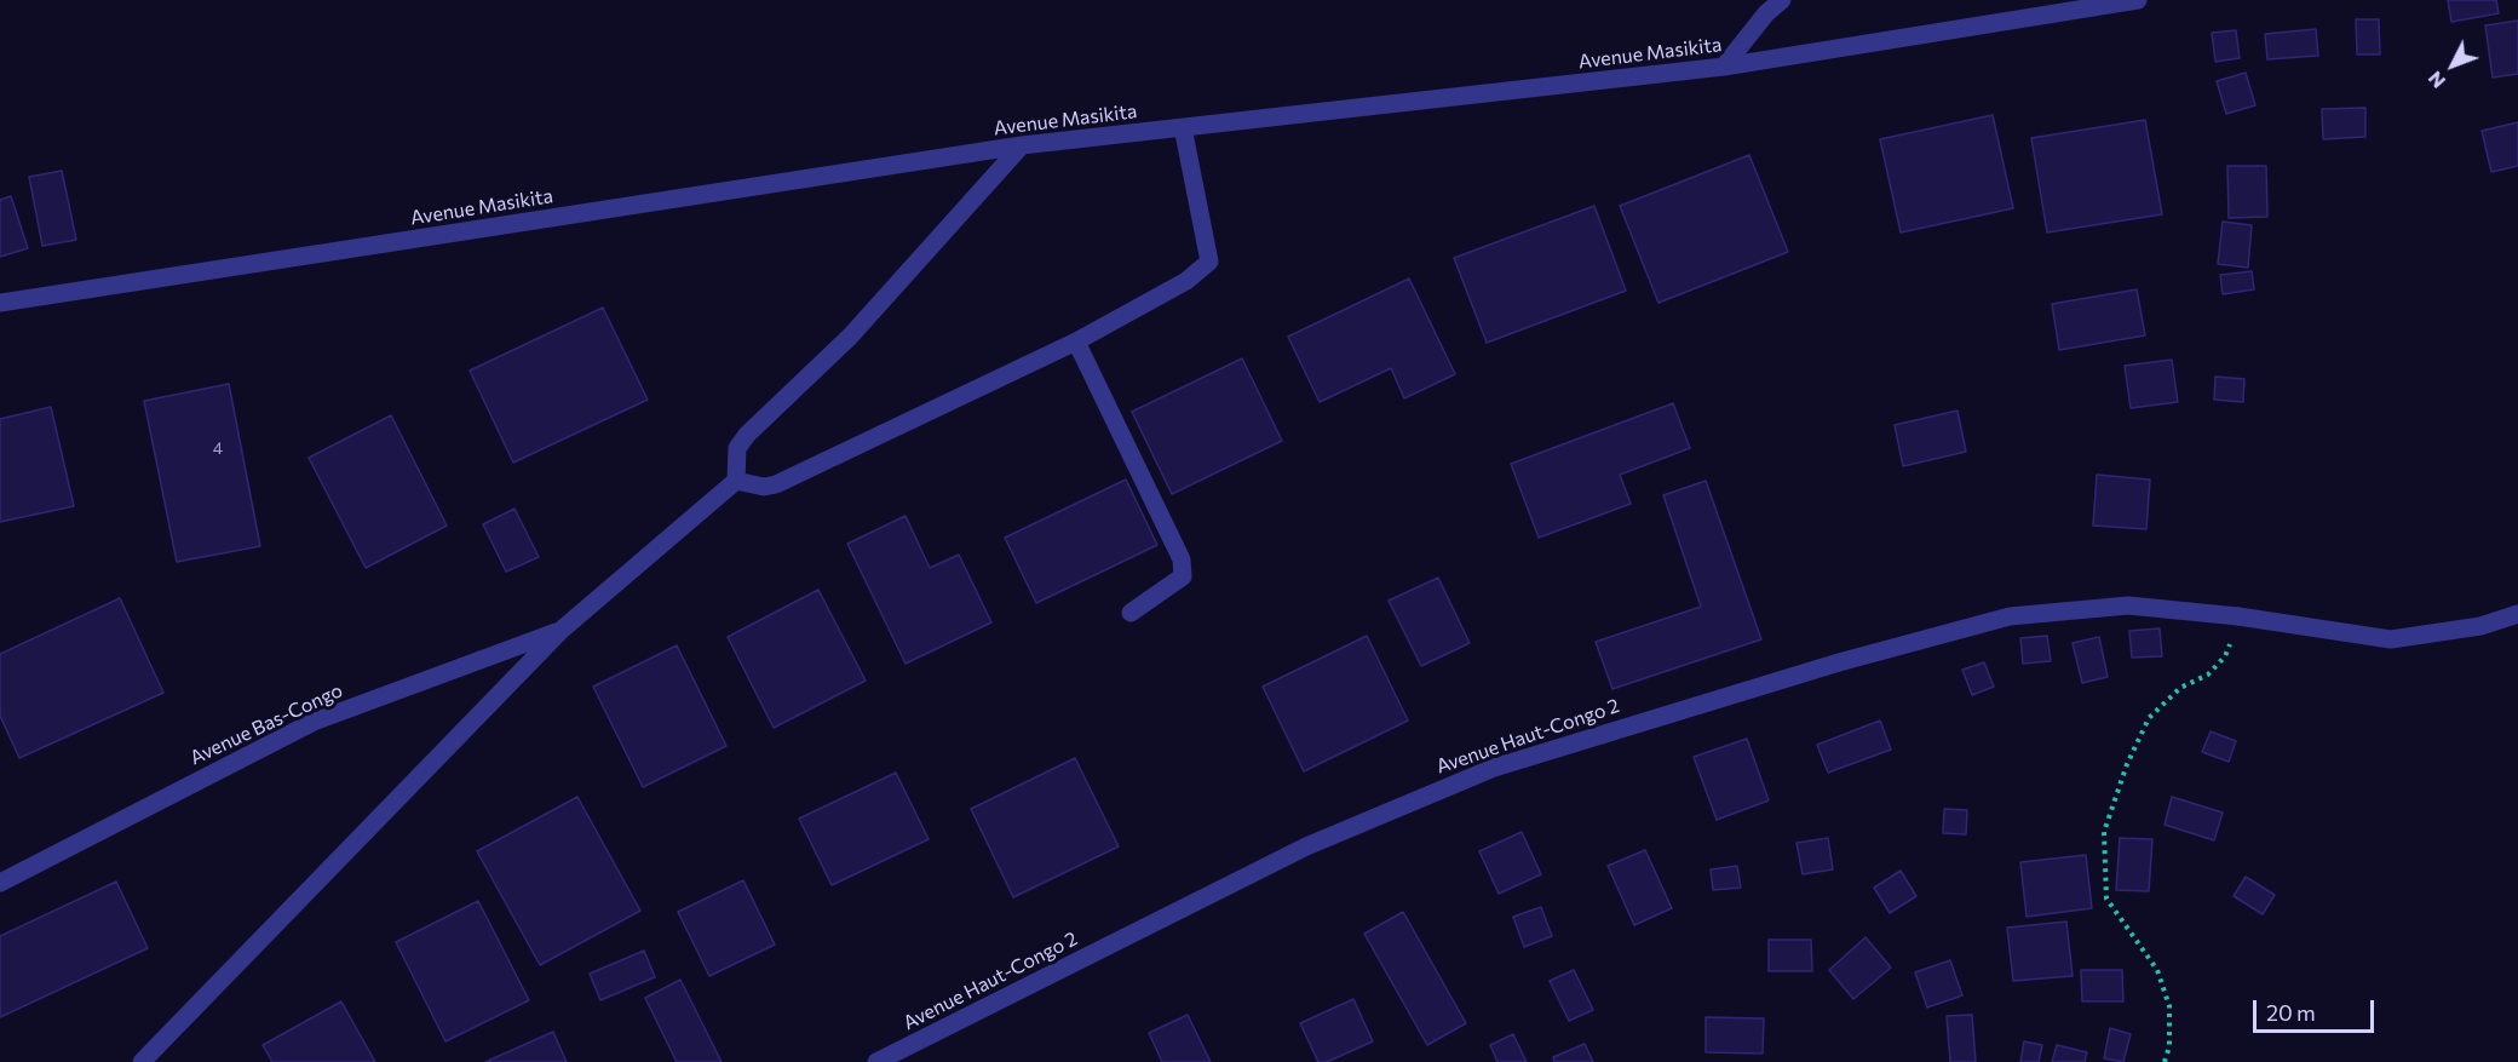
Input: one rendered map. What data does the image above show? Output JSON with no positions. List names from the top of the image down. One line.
{"streets":{"street":["Avenue Masikita","Avenue Bas-Congo","Avenue Haut-Congo 2"]},"house_numbers":["4"],"scale_bar":"20 m","north":"bottom left"}
